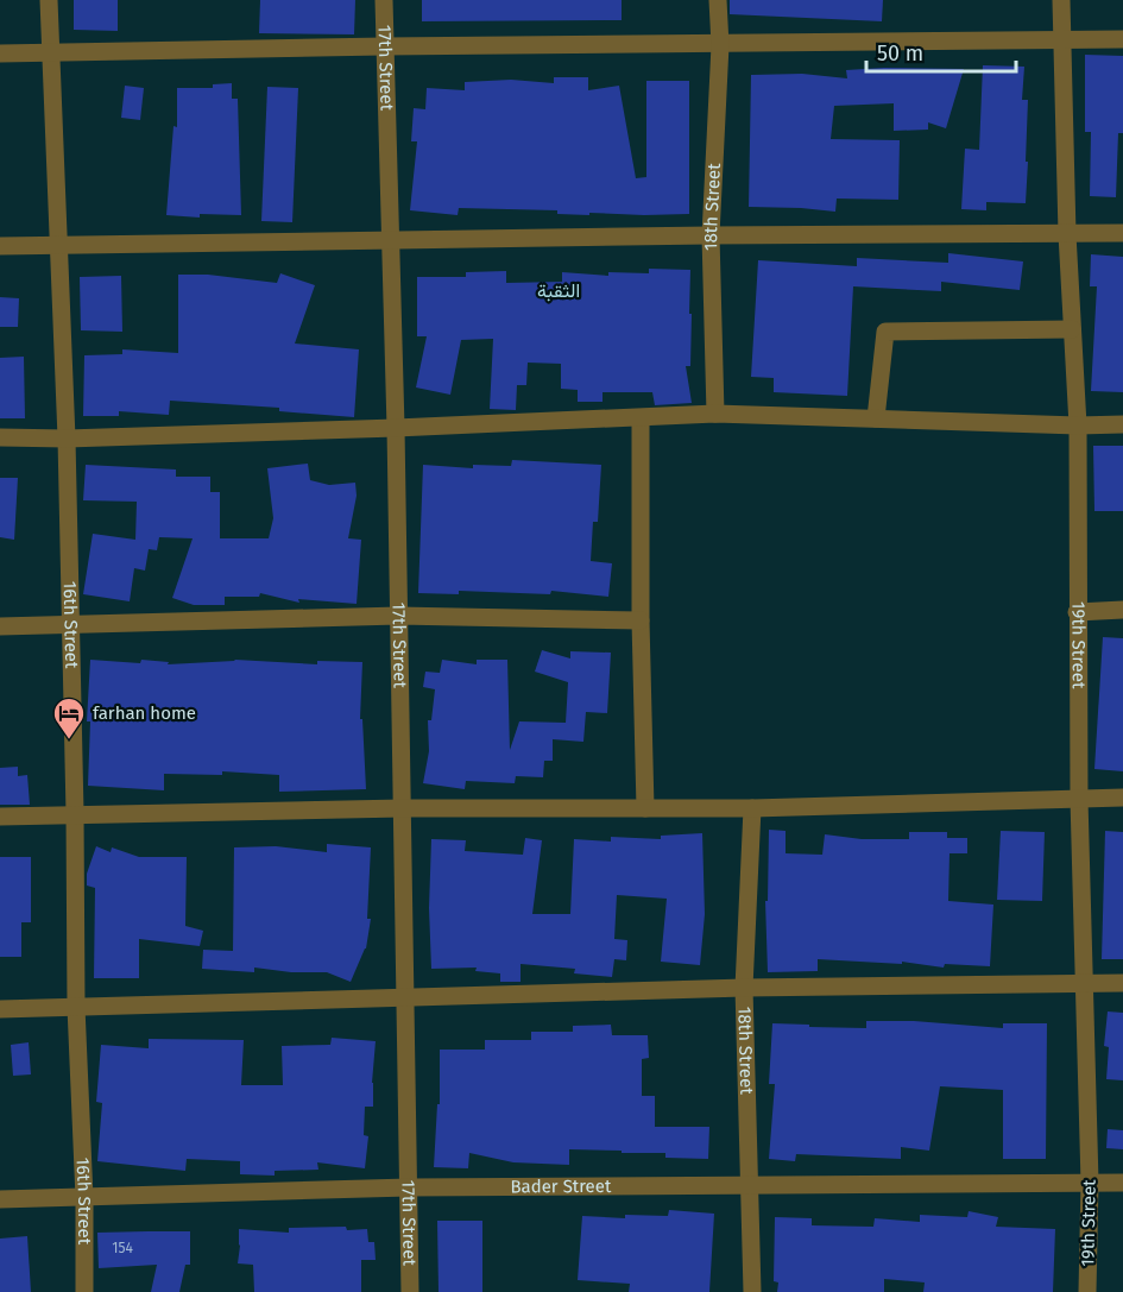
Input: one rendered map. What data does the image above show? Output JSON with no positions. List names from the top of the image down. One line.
{"streets":{"street":["17th Street","18th Street","16th Street","19th Street","Bader Street"]},"crossings":[["17th Street","Bader Street"],["18th Street","Bader Street"],["16th Street","Bader Street"],["19th Street","Bader Street"]],"districts":["الثقبة"],"places":{"hotel":["farhan home"]},"house_numbers":["154"],"scale_bar":"50 m"}
